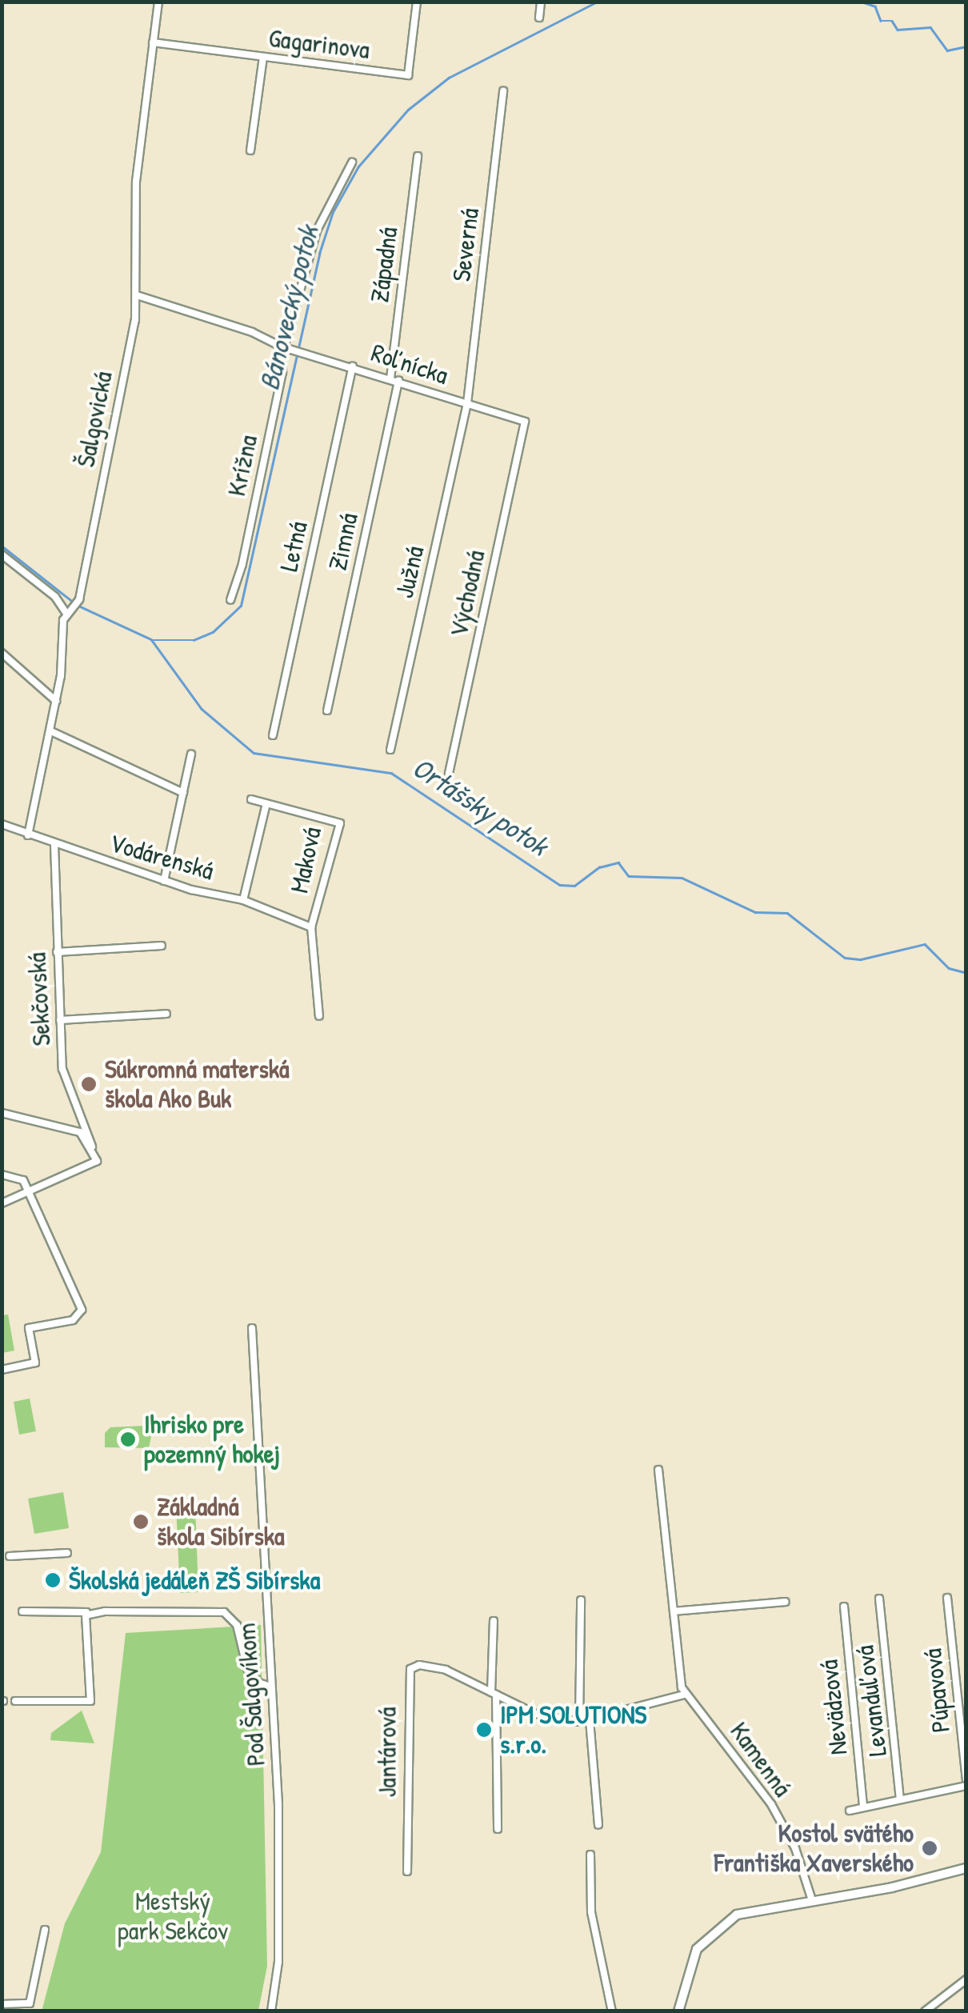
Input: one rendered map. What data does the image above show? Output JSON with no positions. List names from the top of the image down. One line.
{"streets":{"street":["Gagarinova","Severná","Západná","Roľnícka","Šalgovická","Krížna","Zimná","Letná","Južná","Východná","Vodárenská","Maková","Sekčovská","Púpavová","Pod Šalgovíkom","Levanduľová","Nevädzová","Jantárová","Kamenná"]},"crossings":[["Gagarinova","Šalgovická"],["Severná","Roľnícka"],["Severná","Južná"],["Západná","Roľnícka"],["Roľnícka","Krížna"],["Roľnícka","Zimná"],["Roľnícka","Letná"],["Roľnícka","Južná"],["Roľnícka","Východná"],["Vodárenská","Maková"],["Vodárenská","Sekčovská"]],"water":["Bánovecký potok","Ortášsky potok"],"parks":["Mestský park Sekčov"],"places":["Súkromná materská škola Ako Buk","Ihrisko pre pozemný hokej","Základná škola Sibírska","Školská jedáleň ZŠ Sibírska","IPM SOLUTIONS s.r.o.","Kostol svätého Františka Xaverského"]}
